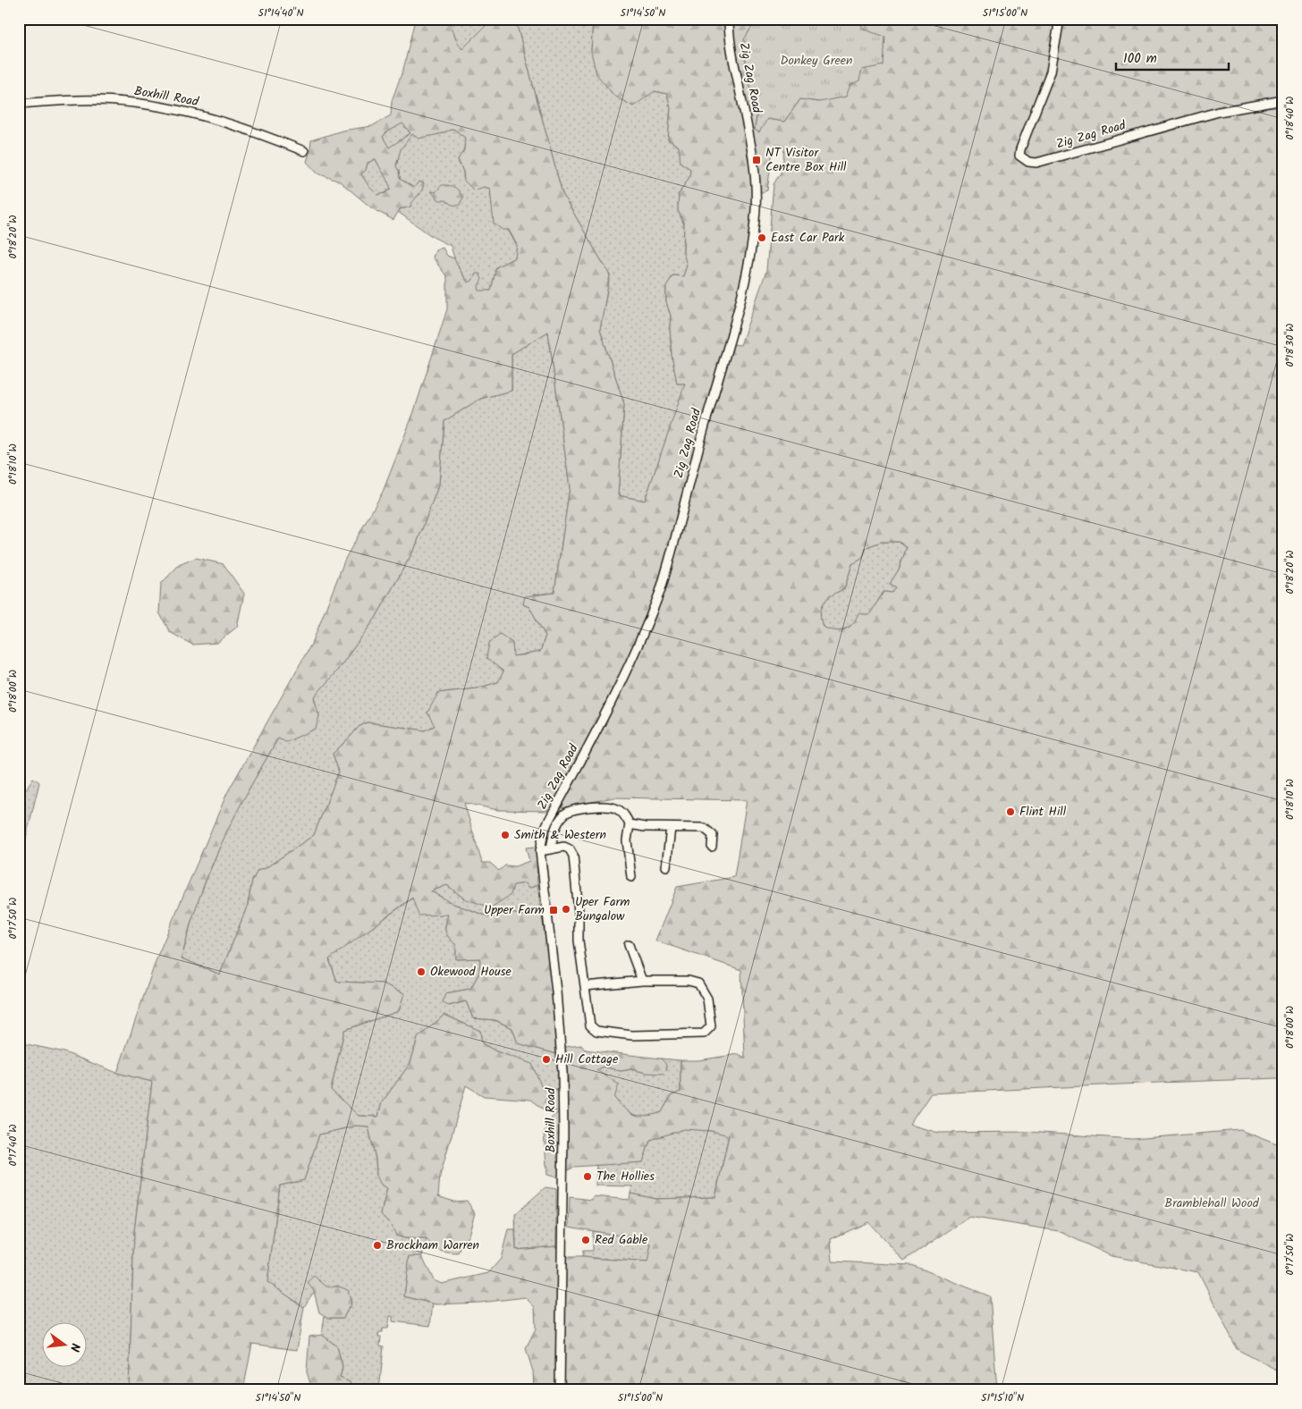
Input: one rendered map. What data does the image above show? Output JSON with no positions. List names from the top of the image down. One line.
{"streets":{"street":["Zig Zag Road","Boxhill Road"]},"crossings":[["Zig Zag Road","Boxhill Road"]],"parks":["Donkey Green","Bramblehall Wood"],"places":{"transit":["NT Visitor Centre Box Hill","Upper Farm"],"other":["East Car Park","Flint Hill","Smith & Western","Uper Farm Bungalow","Okewood House","Hill Cottage","The Hollies","Red Gable","Brockham Warren"]},"scale_bar":"100 m","north":"right","coordinates":["51°14'40\"N","51°14'50\"N","51°15'00\"N","0°18'40\"W","0°18'20\"W","0°18'30\"W","0°18'10\"W","0°18'00\"W","0°17'50\"W","0°17'40\"W","51°15'10\"N"]}
